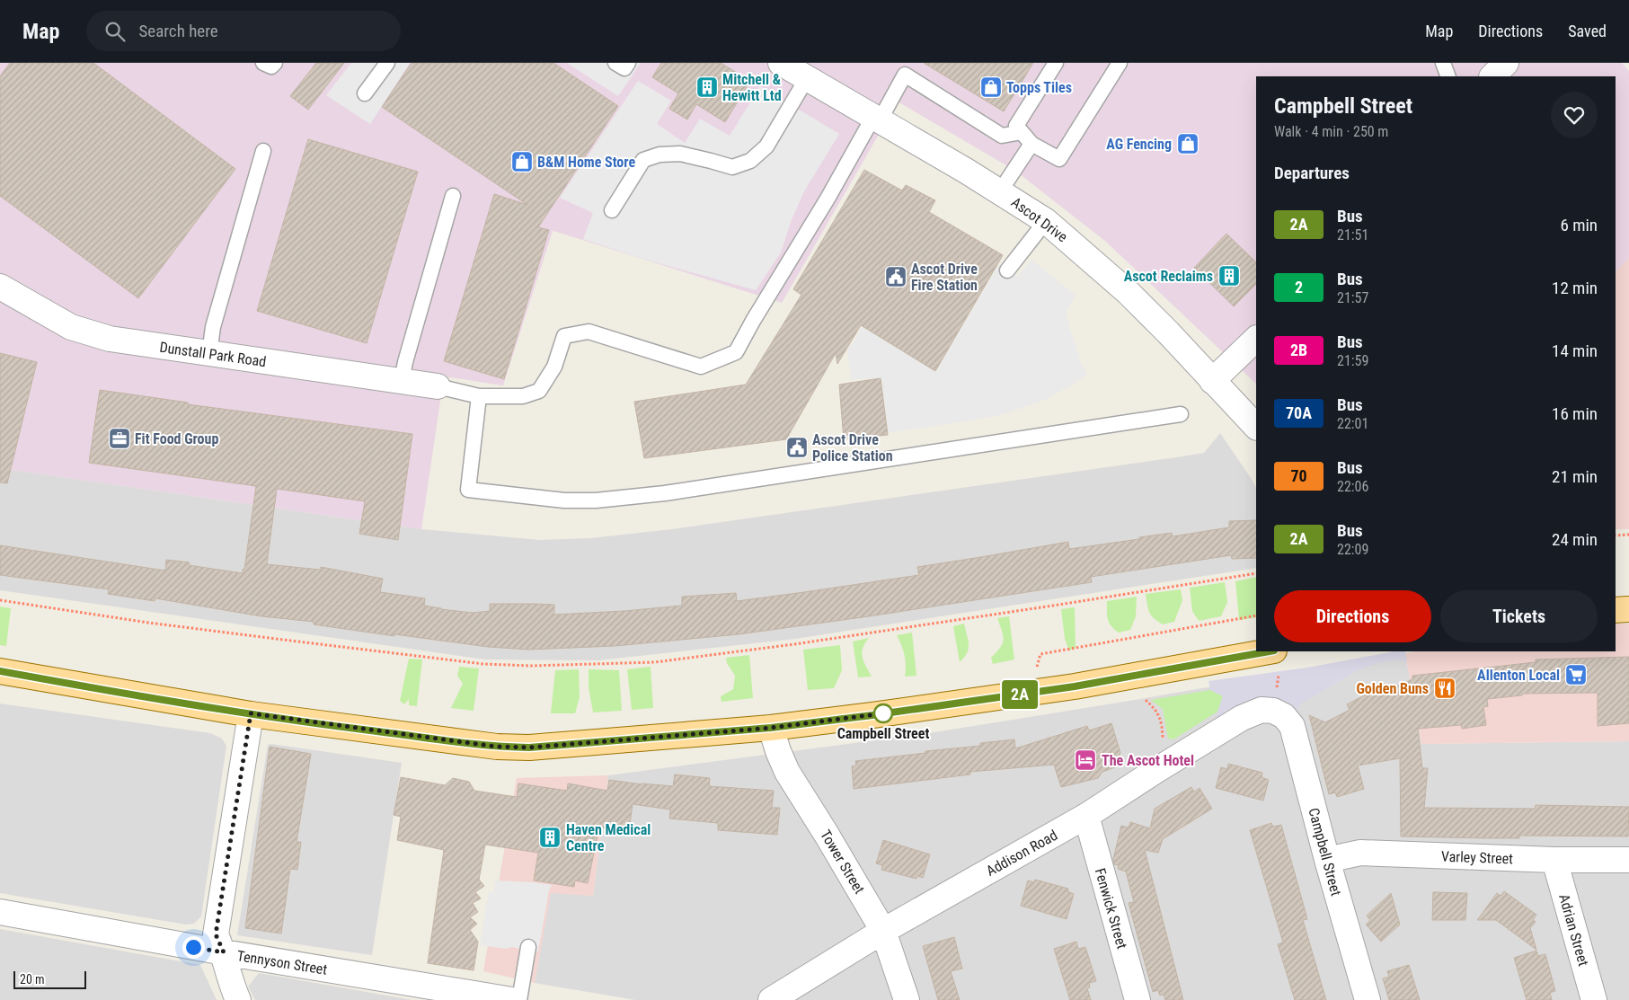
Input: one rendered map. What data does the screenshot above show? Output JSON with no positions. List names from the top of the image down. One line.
{"streets":{"street":["Ascot Drive","Dunstall Park Road","Campbell Street","Addison Road","Varley Street","Tower Street","Fenwick Street","Adrian Street","Tennyson Street"]},"crossings":[["Campbell Street","Addison Road"],["Campbell Street","Varley Street"],["Addison Road","Tower Street"],["Addison Road","Fenwick Street"],["Varley Street","Adrian Street"]],"places":{"building":["Mitchell & Hewitt Ltd","Ascot Reclaims","Haven Medical Centre"],"shop":["Topps Tiles","AG Fencing","B&M Home Store"],"public building":["Ascot Drive Fire Station","Ascot Drive Police Station"],"office":["Fit Food Group"],"supermarket":["Allenton Local"],"restaurant":["Golden Buns"],"other":["Campbell Street"],"hotel":["The Ascot Hotel"]},"lines":["bus line 2A"],"scale_bar":"20 m","page":{"header":"Map","search":"Search here","nav":["Map","Directions","Saved"],"on_map":"2A","heading":[["Campbell Street","Walk · 4 min · 250 m"],"Departures"],"list":[{"mark":"2A","name":"Bus","note":"21:51","value":"6 min"},{"mark":"2","name":"Bus","note":"21:57","value":"12 min"},{"mark":"2B","name":"Bus","note":"21:59","value":"14 min"},{"mark":"70A","name":"Bus","note":"22:01","value":"16 min"},{"mark":"70","name":"Bus","note":"22:06","value":"21 min"},{"mark":"2A","name":"Bus","note":"22:09","value":"24 min"}],"buttons":["Directions","Tickets"],"scale":"20 m"}}
